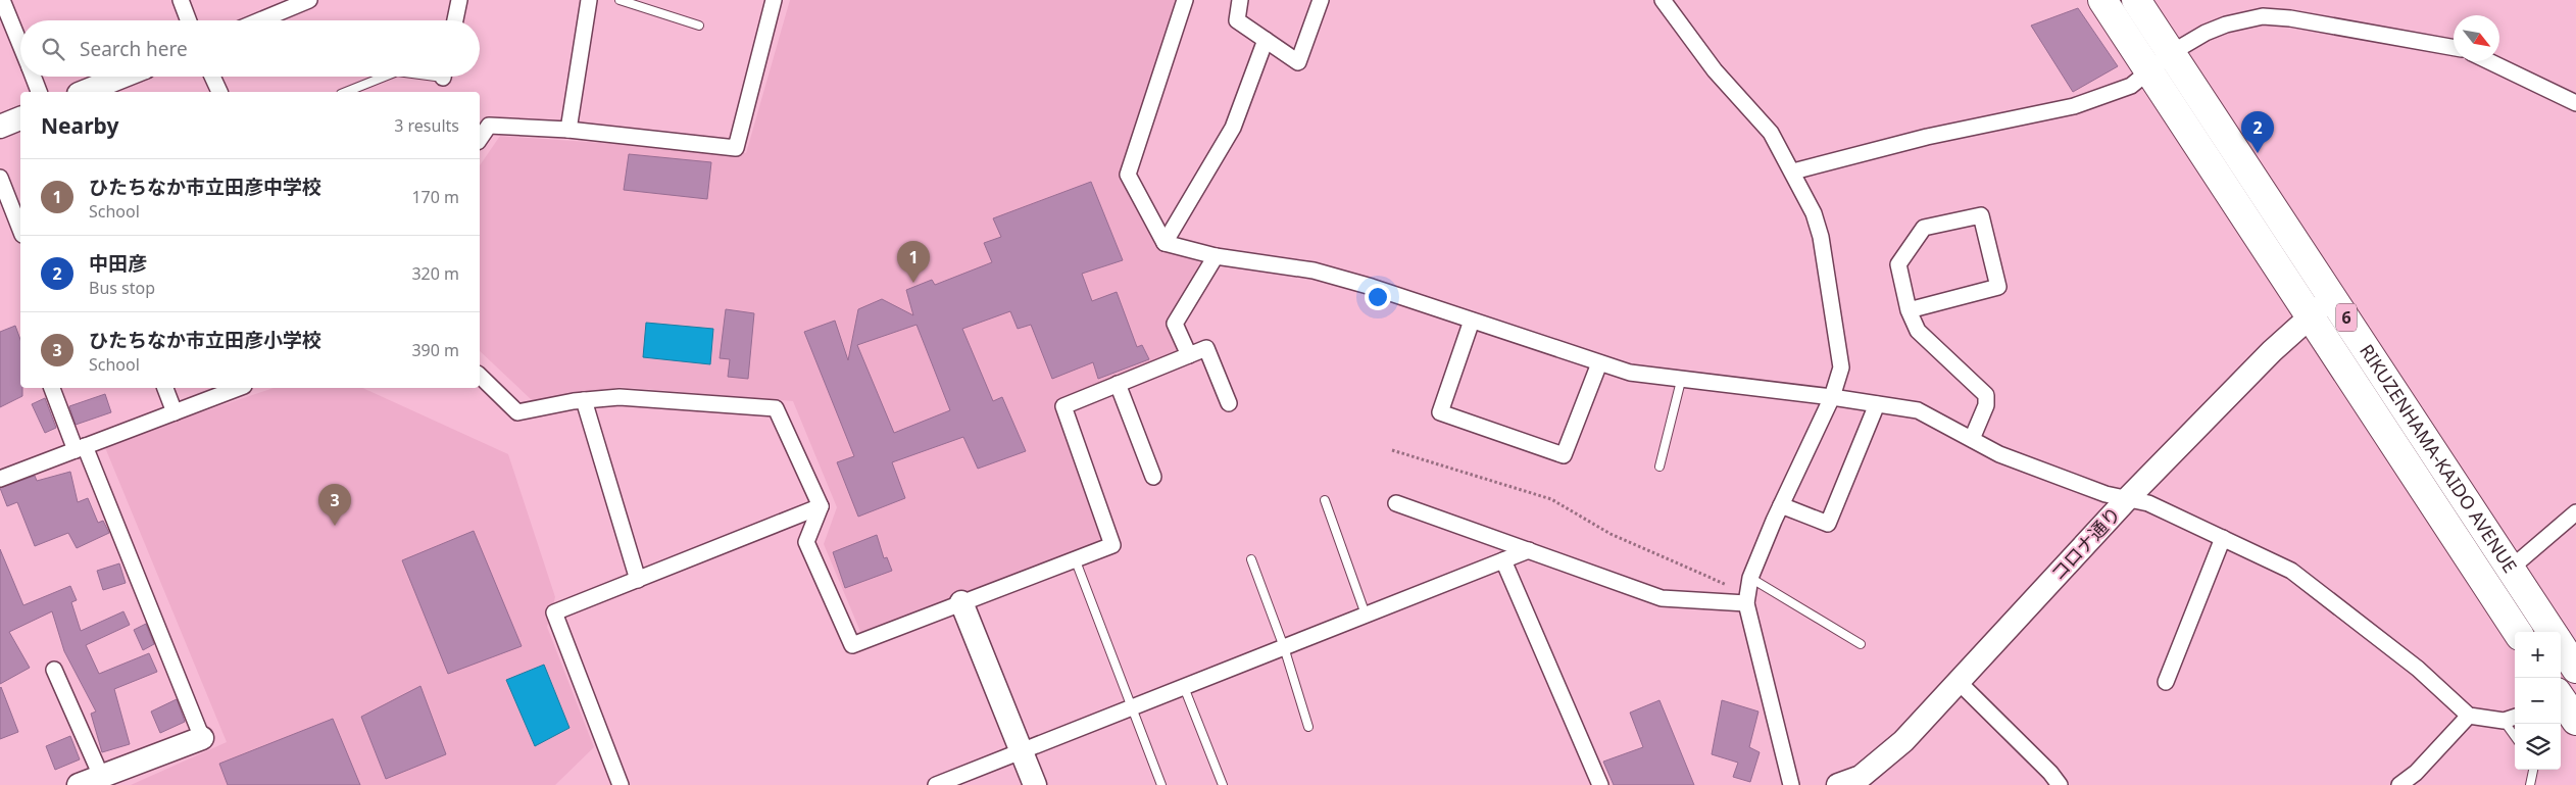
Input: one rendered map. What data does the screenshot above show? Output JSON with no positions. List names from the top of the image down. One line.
{"streets":{"highway":["6","RIKUZENHAMA-KAIDO AVENUE"],"street":["コロナ通り"]},"crossings":[["RIKUZENHAMA-KAIDO AVENUE","コロナ通り"]],"north":"bottom right","page":{"search":"Search here","heading":["Nearby","3 results"],"pins":["2","1","3"],"list":[{"mark":"1","name":"ひたちなか市立田彦中学校","note":"School","value":"170 m"},{"mark":"2","name":"中田彦","note":"Bus stop","value":"320 m"},{"mark":"3","name":"ひたちなか市立田彦小学校","note":"School","value":"390 m"}],"map_buttons":["+","−"]}}
